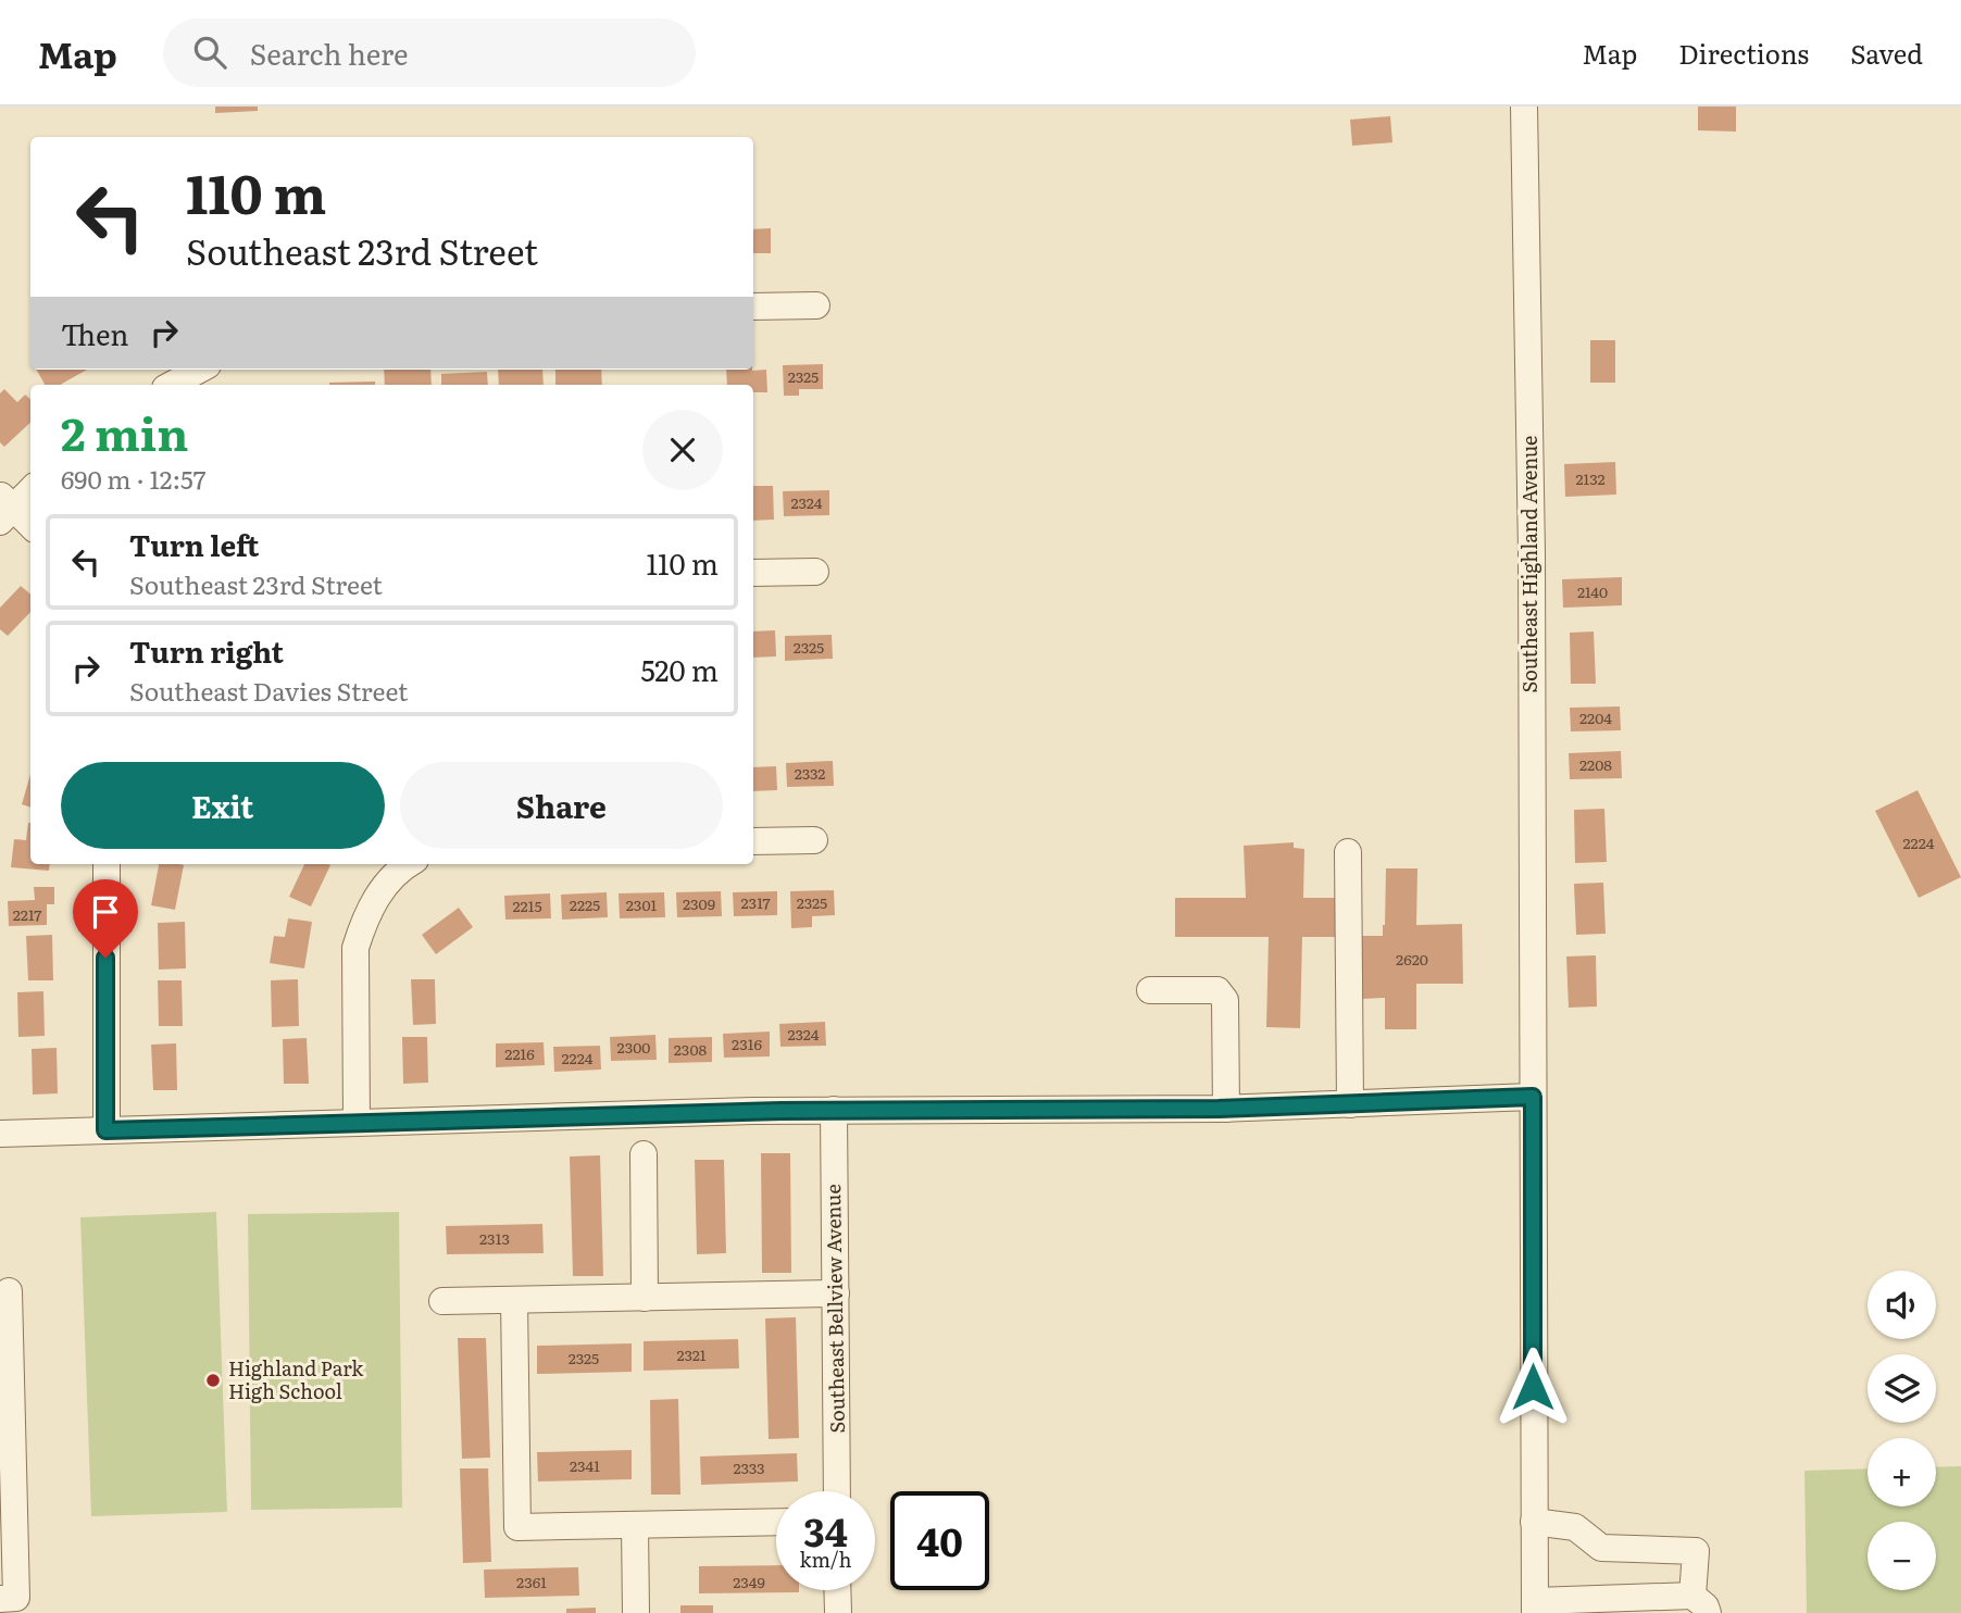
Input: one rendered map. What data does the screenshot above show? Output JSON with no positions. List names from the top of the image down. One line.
{"streets":{"street":["Southeast Highland Avenue","Southeast Bellview Avenue"]},"places":["Highland Park High School"],"house_numbers":["2325","2132","2324","2140","2325","2204","2208","2332","2224","2317","2325","2309","2225","2301","2215","2217","2620","2324","2316","2300","2308","2216","2224","2313","2321","2325","2341","2333","2361","2349"],"page":{"header":"Map","search":"Search here","nav":["Map","Directions","Saved"],"turn":["110 m","Southeast 23rd Street"],"then":"Then","heading":["2 min","690 m · 12:57"],"list":[{"name":"Turn left","note":"Southeast 23rd Street","value":"110 m"},{"name":"Turn right","note":"Southeast Davies Street","value":"520 m"}],"buttons":["Exit","Share"],"map_buttons":["+","−"],"speed":"34 km/h","limit":"40"}}
